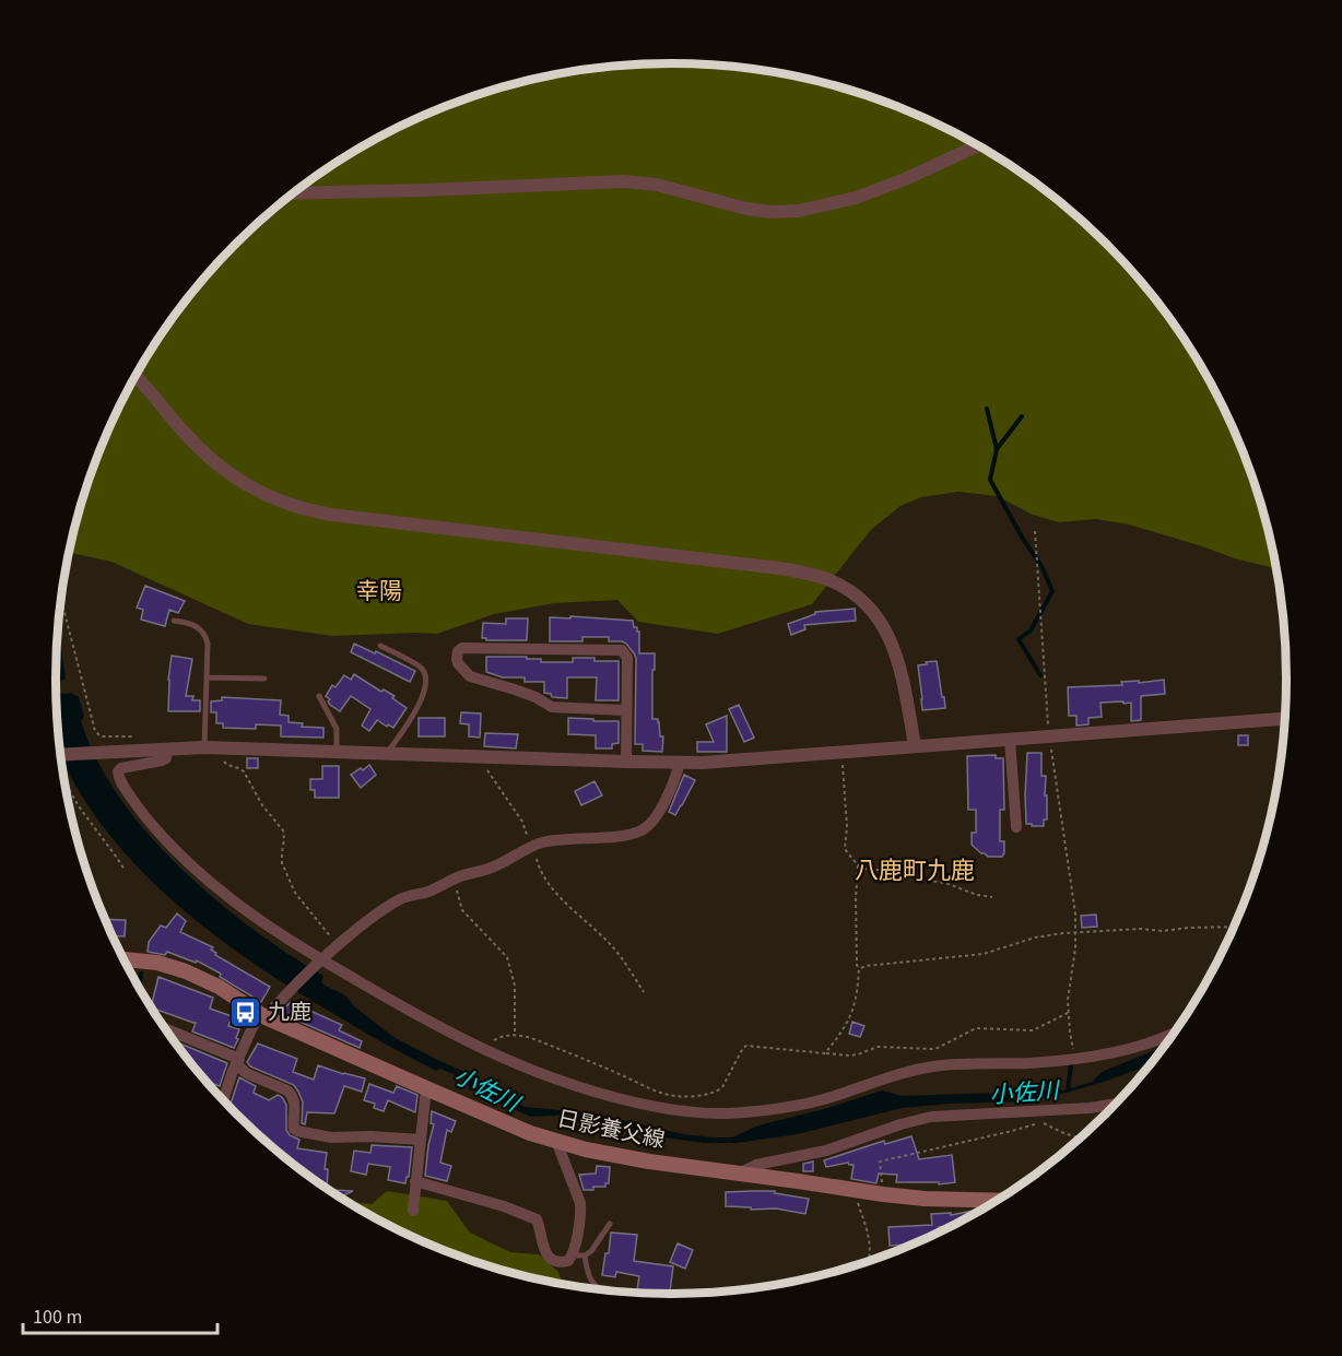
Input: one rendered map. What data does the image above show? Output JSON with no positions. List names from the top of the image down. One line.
{"streets":{"main road":["日影養父線"]},"districts":["幸陽","八鹿町九鹿"],"water":["小佐川"],"places":{"bus stop":["九鹿"]},"scale_bar":"100 m"}
